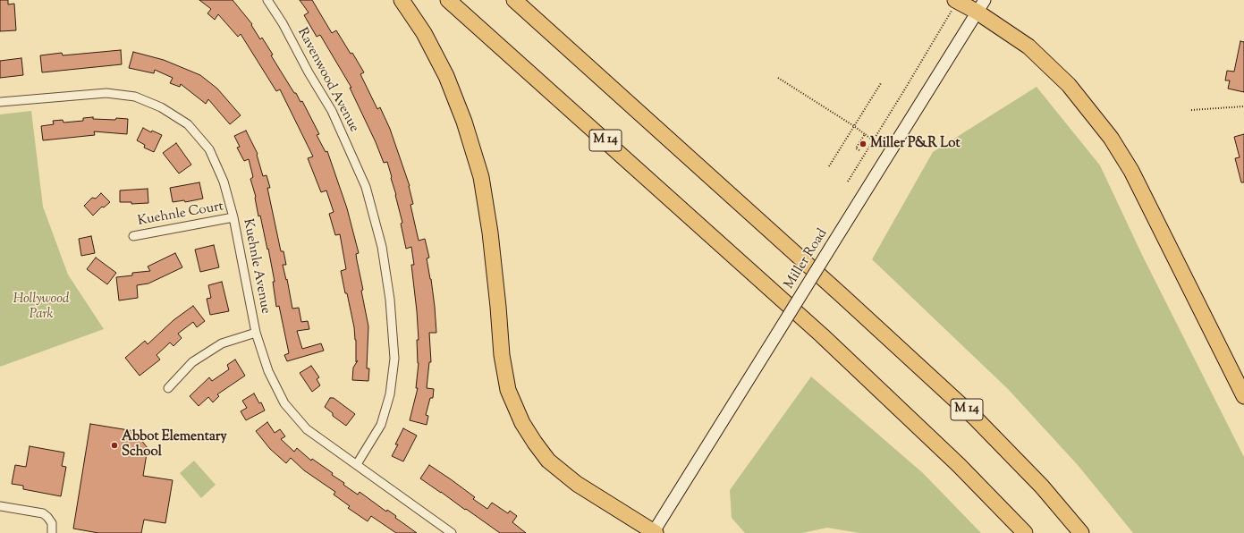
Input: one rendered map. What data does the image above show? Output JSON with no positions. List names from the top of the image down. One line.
{"streets":{"highway":["M 14"],"main road":["Miller Road"],"street":["Ravenwood Avenue","Kuehnle Court","Kuehnle Avenue"]},"crossings":[["Ravenwood Avenue","Kuehnle Avenue"],["Kuehnle Court","Kuehnle Avenue"]],"parks":["Hollywood Park"],"places":["Miller P&R Lot","Abbot Elementary School"]}
